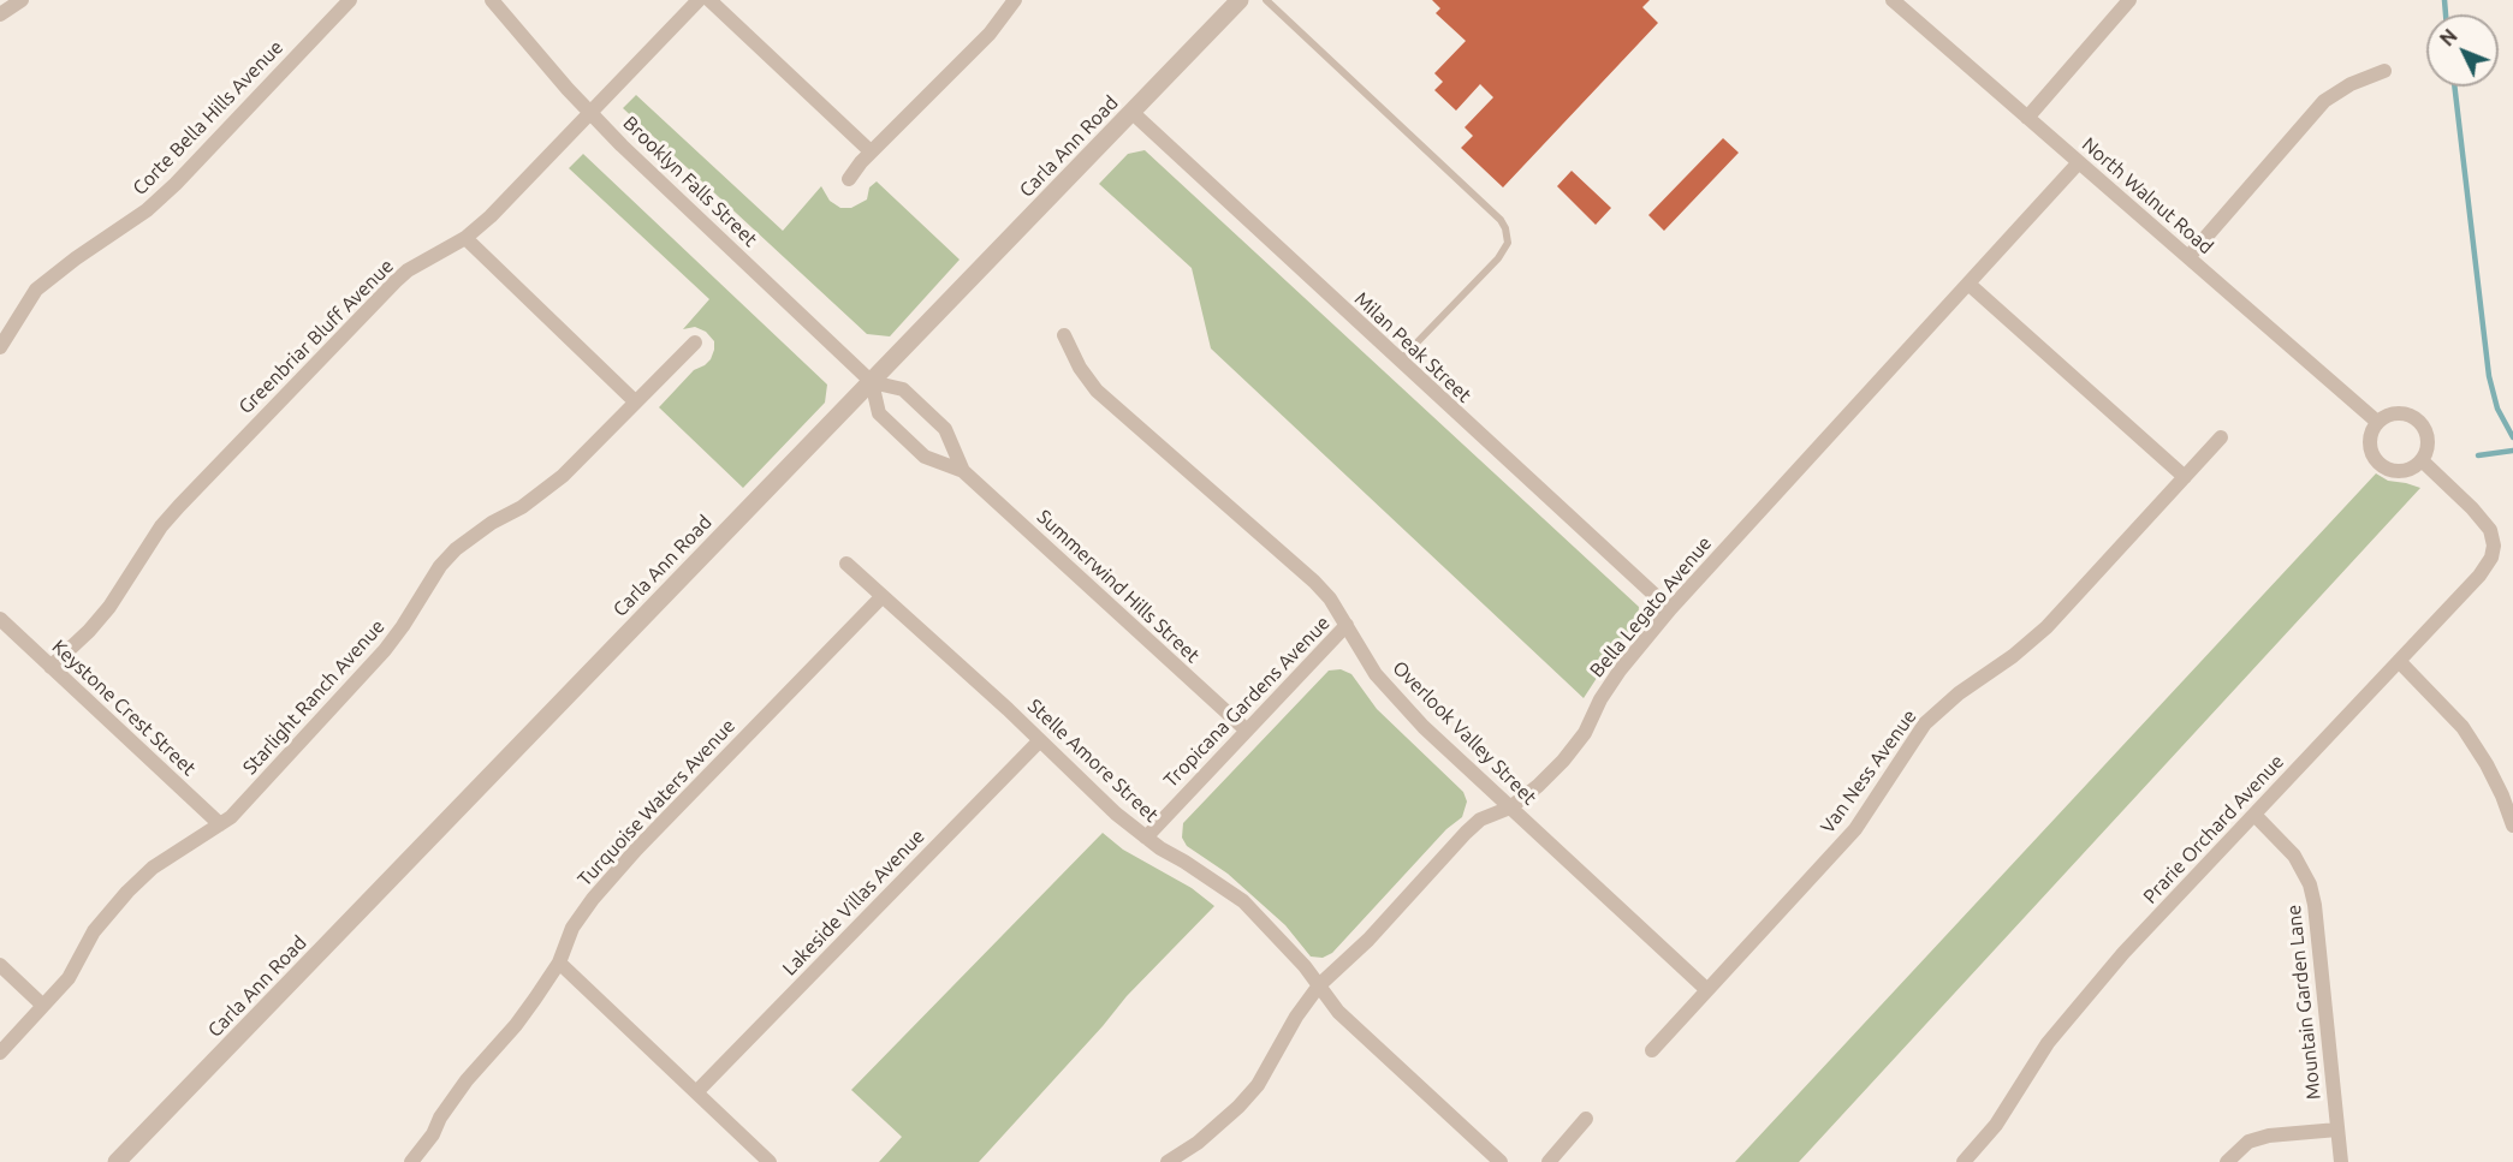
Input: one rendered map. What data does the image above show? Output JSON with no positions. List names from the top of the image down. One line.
{"streets":{"street":["Corte Bella Hills Avenue","Carla Ann Road","Brooklyn Falls Street","North Walnut Road","Greenbriar Bluff Avenue","Milan Peak Street","Summerwind Hills Street","Bella Legato Avenue","Starlight Ranch Avenue","Tropicana Gardens Avenue","Keystone Crest Street","Overlook Valley Street","Stelle Amore Street","Van Ness Avenue","Turquoise Waters Avenue","Prarie Orchard Avenue","Lakeside Villas Avenue","Mountain Garden Lane"]},"crossings":[["Carla Ann Road","Brooklyn Falls Street"],["Carla Ann Road","Milan Peak Street"],["Carla Ann Road","Summerwind Hills Street"],["Brooklyn Falls Street","Greenbriar Bluff Avenue"],["Brooklyn Falls Street","Summerwind Hills Street"],["North Walnut Road","Bella Legato Avenue"],["North Walnut Road","Prarie Orchard Avenue"],["Greenbriar Bluff Avenue","Keystone Crest Street"],["Milan Peak Street","Bella Legato Avenue"],["Summerwind Hills Street","Tropicana Gardens Avenue"],["Bella Legato Avenue","Overlook Valley Street"],["Bella Legato Avenue","Stelle Amore Street"],["Starlight Ranch Avenue","Keystone Crest Street"],["Tropicana Gardens Avenue","Overlook Valley Street"],["Tropicana Gardens Avenue","Stelle Amore Street"],["Overlook Valley Street","Van Ness Avenue"],["Stelle Amore Street","Turquoise Waters Avenue"],["Stelle Amore Street","Lakeside Villas Avenue"],["Prarie Orchard Avenue","Mountain Garden Lane"]],"north":"top left"}
